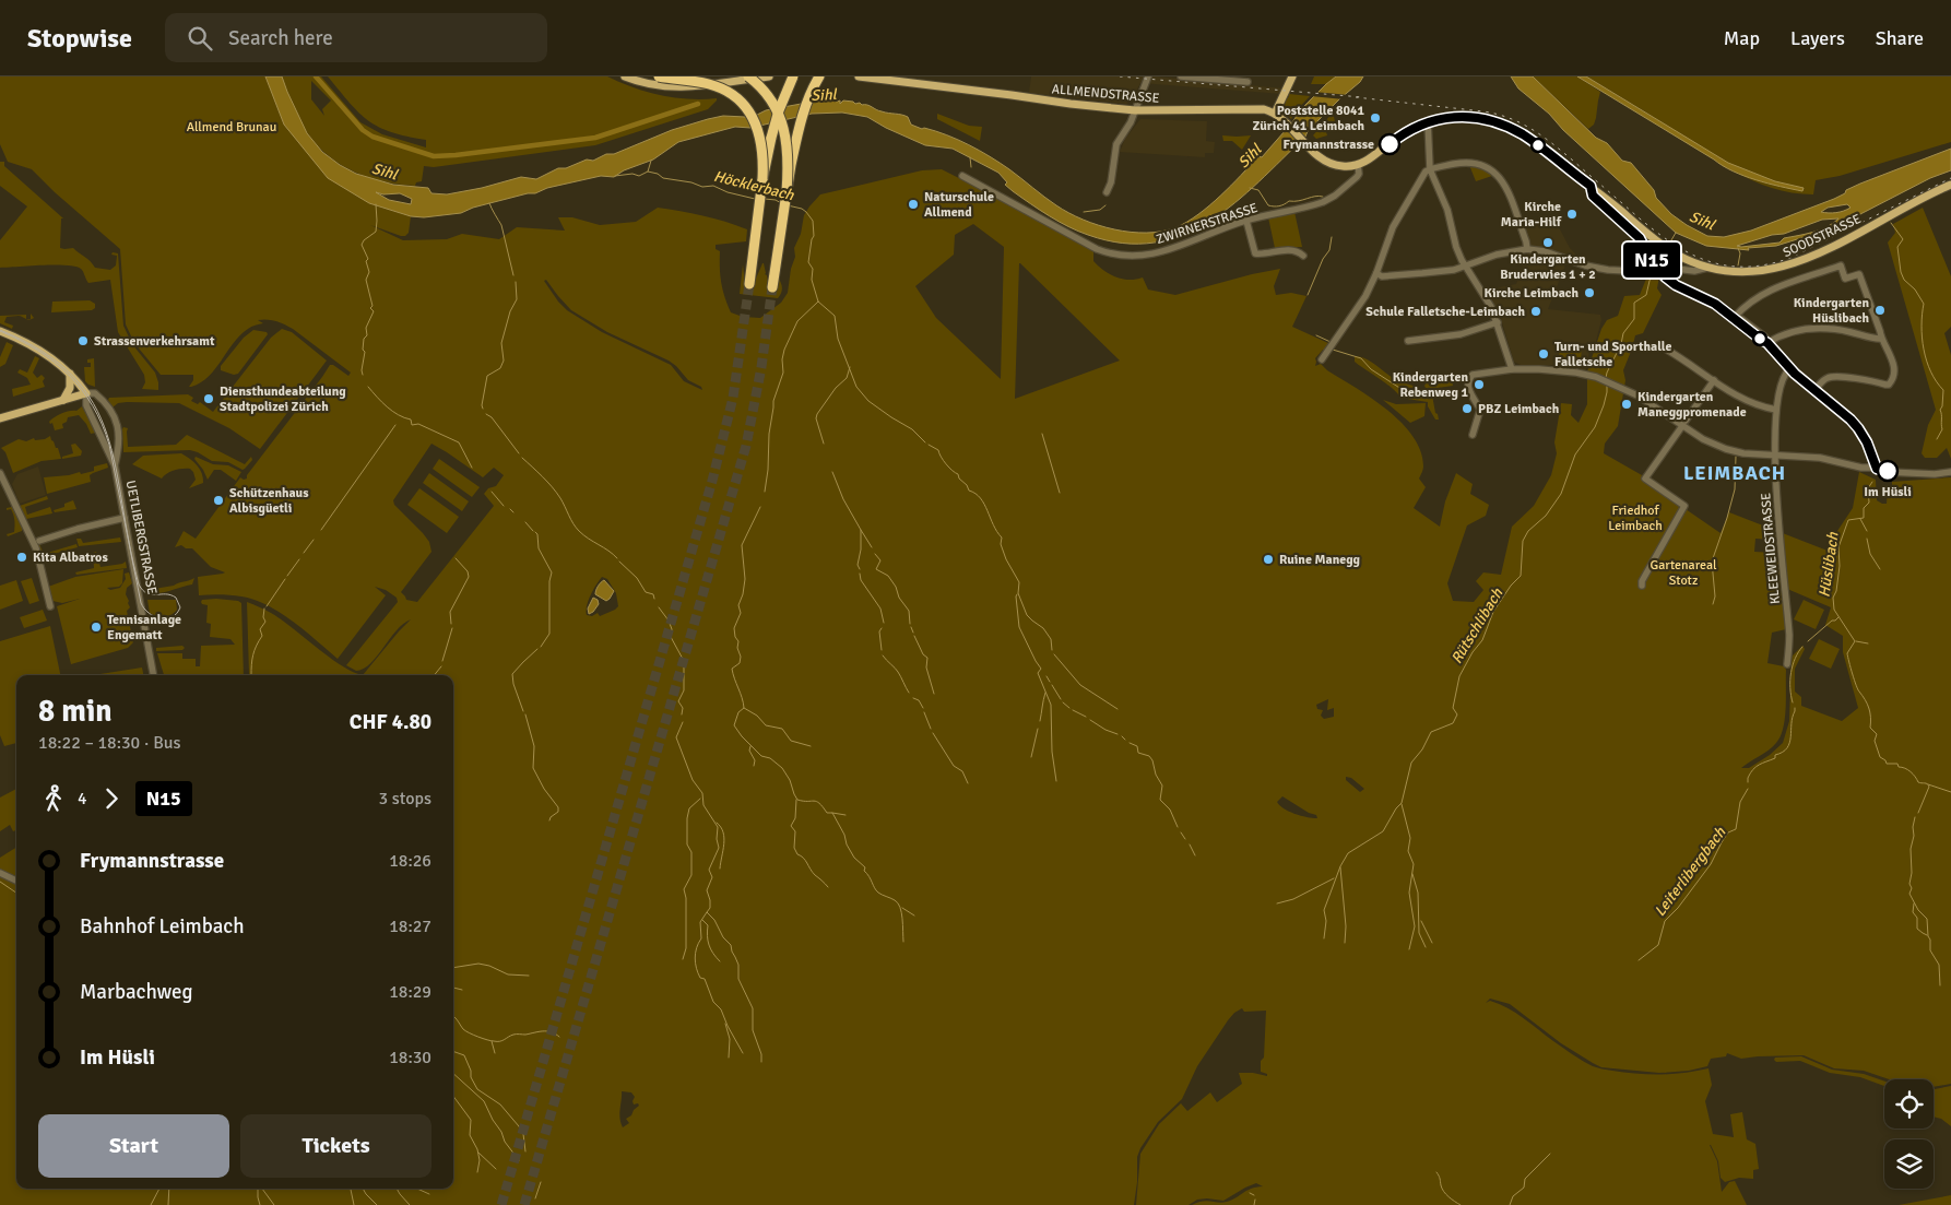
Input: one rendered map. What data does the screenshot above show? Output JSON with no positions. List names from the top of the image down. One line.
{"streets":{"main road":["ALLMENDSTRASSE","SOODSTRASSE","UETLIBERGSTRASSE"],"street":["ZWIRNERSTRASSE","KLEEWEIDSTRASSE"]},"crossings":[["ZWIRNERSTRASSE","SOODSTRASSE"]],"districts":["LEIMBACH"],"water":["Sihl","Höcklerbach","Hüslibach","Rütschlibach","Leiterlibergbach"],"parks":["Allmend Brunau","Friedhof Leimbach","Gartenareal Stotz"],"places":["Poststelle 8041 Zürich 41 Leimbach","Frymannstrasse","Naturschule Allmend","Kirche Maria-Hilf","Kindergarten Bruderwies 1 + 2","Kirche Leimbach","Kindergarten Hüslibach","Schule Falletsche-Leimbach","Strassenverkehrsamt","Turn- und Sporthalle Falletsche","Kindergarten Rebenweg 1","Diensthundeabteilung Stadtpolizei Zürich","Kindergarten Maneggpromenade","PBZ Leimbach","Im Hüsli","Schützenhaus Albisgüetli","Kita Albatros","Ruine Manegg","Tennisanlage Engematt"],"lines":["bus line N15"],"page":{"header":"Stopwise","search":"Search here","nav":["Map","Layers","Share"],"on_map":"N15","heading":["8 min","18:22 – 18:30 · Bus","CHF 4.80"],"legs":["4","N15","3 stops"],"list":[{"name":"Frymannstrasse","value":"18:26"},{"name":"Bahnhof Leimbach","value":"18:27"},{"name":"Marbachweg","value":"18:29"},{"name":"Im Hüsli","value":"18:30"}],"buttons":["Start","Tickets"]}}
